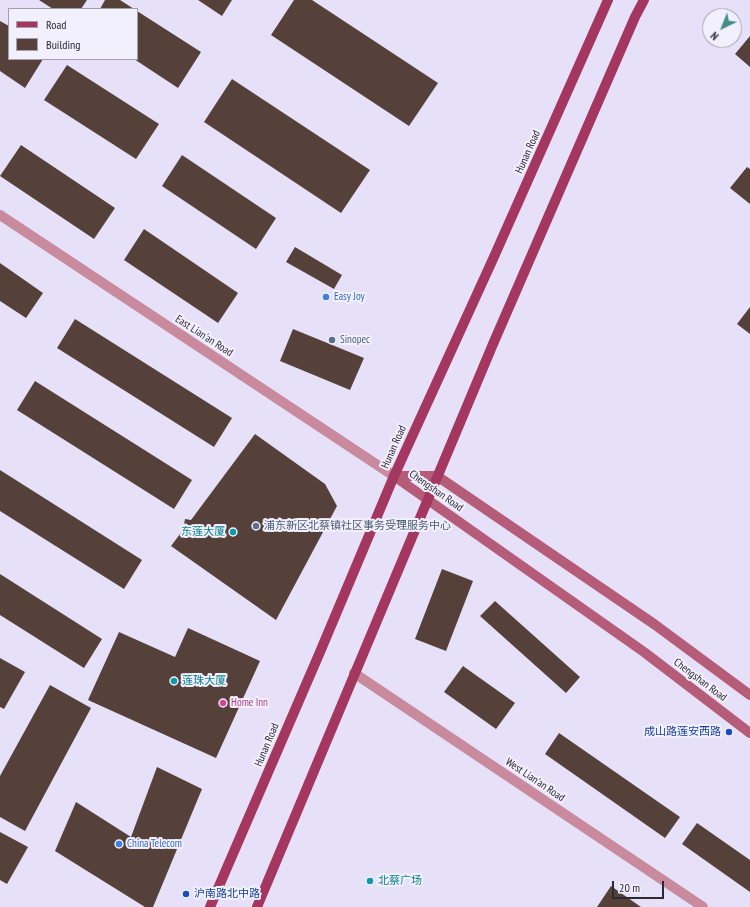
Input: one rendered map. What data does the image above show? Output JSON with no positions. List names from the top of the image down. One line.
{"streets":{"main road":["Hunan Road","Chengshan Road"],"street":["East Lian'an Road","West Lian'an Road"]},"crossings":[["Hunan Road","East Lian'an Road"],["Hunan Road","Chengshan Road"],["East Lian'an Road","Chengshan Road"]],"places":["Easy Joy","Sinopec","浦东新区北蔡镇社区事务受理服务中心","东莲大厦","莲珠大厦","Home Inn","成山路莲安西路","China Telecom","北蔡广场","沪南路北中路"],"legend":["Road","Building"],"scale_bar":"20 m","north":"bottom left"}
